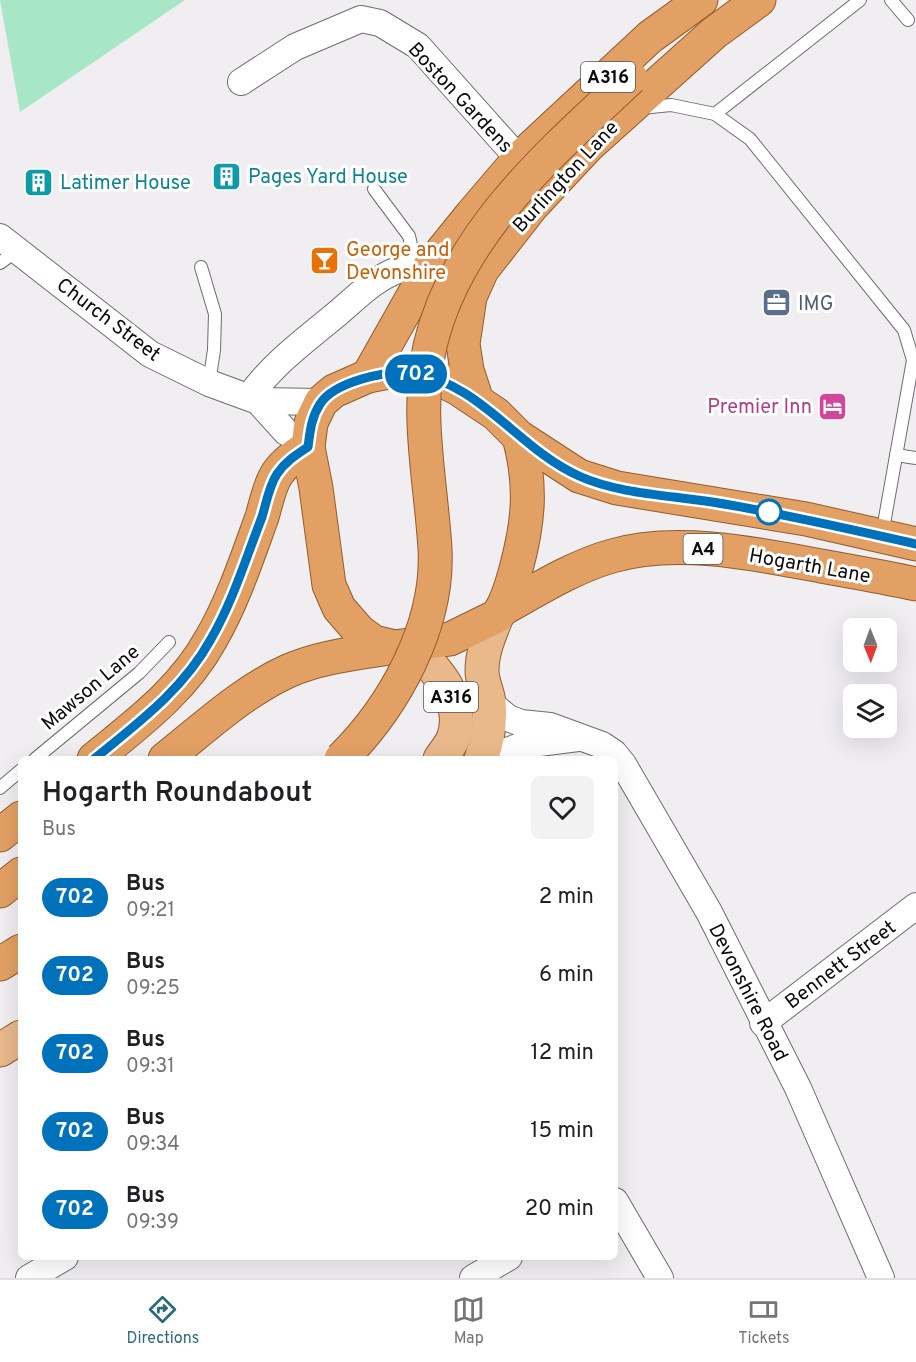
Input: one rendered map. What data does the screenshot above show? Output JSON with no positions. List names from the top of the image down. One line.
{"streets":{"highway":["A316","Burlington Lane","A4","Hogarth Lane"],"street":["Boston Gardens","Church Street","Bennett Street","Devonshire Road"],"lane":["Mawson Lane"]},"crossings":[["A316","Burlington Lane"],["A316","Hogarth Lane"],["A316","Devonshire Road"],["Boston Gardens","Burlington Lane"],["Burlington Lane","Church Street"],["Burlington Lane","Hogarth Lane"],["Church Street","Hogarth Lane"],["Bennett Street","Devonshire Road"]],"places":{"building":["Pages Yard House","Latimer House"],"bar":["George and Devonshire"],"office":["IMG"],"hotel":["Premier Inn"]},"lines":["bus line 702"],"north":"bottom","page":{"on_map":"702","heading":["Hogarth Roundabout","Bus"],"list":[{"mark":"702","name":"Bus","note":"09:21","value":"2 min"},{"mark":"702","name":"Bus","note":"09:25","value":"6 min"},{"mark":"702","name":"Bus","note":"09:31","value":"12 min"},{"mark":"702","name":"Bus","note":"09:34","value":"15 min"},{"mark":"702","name":"Bus","note":"09:39","value":"20 min"}],"tabs":["Directions","Map","Tickets"]}}
